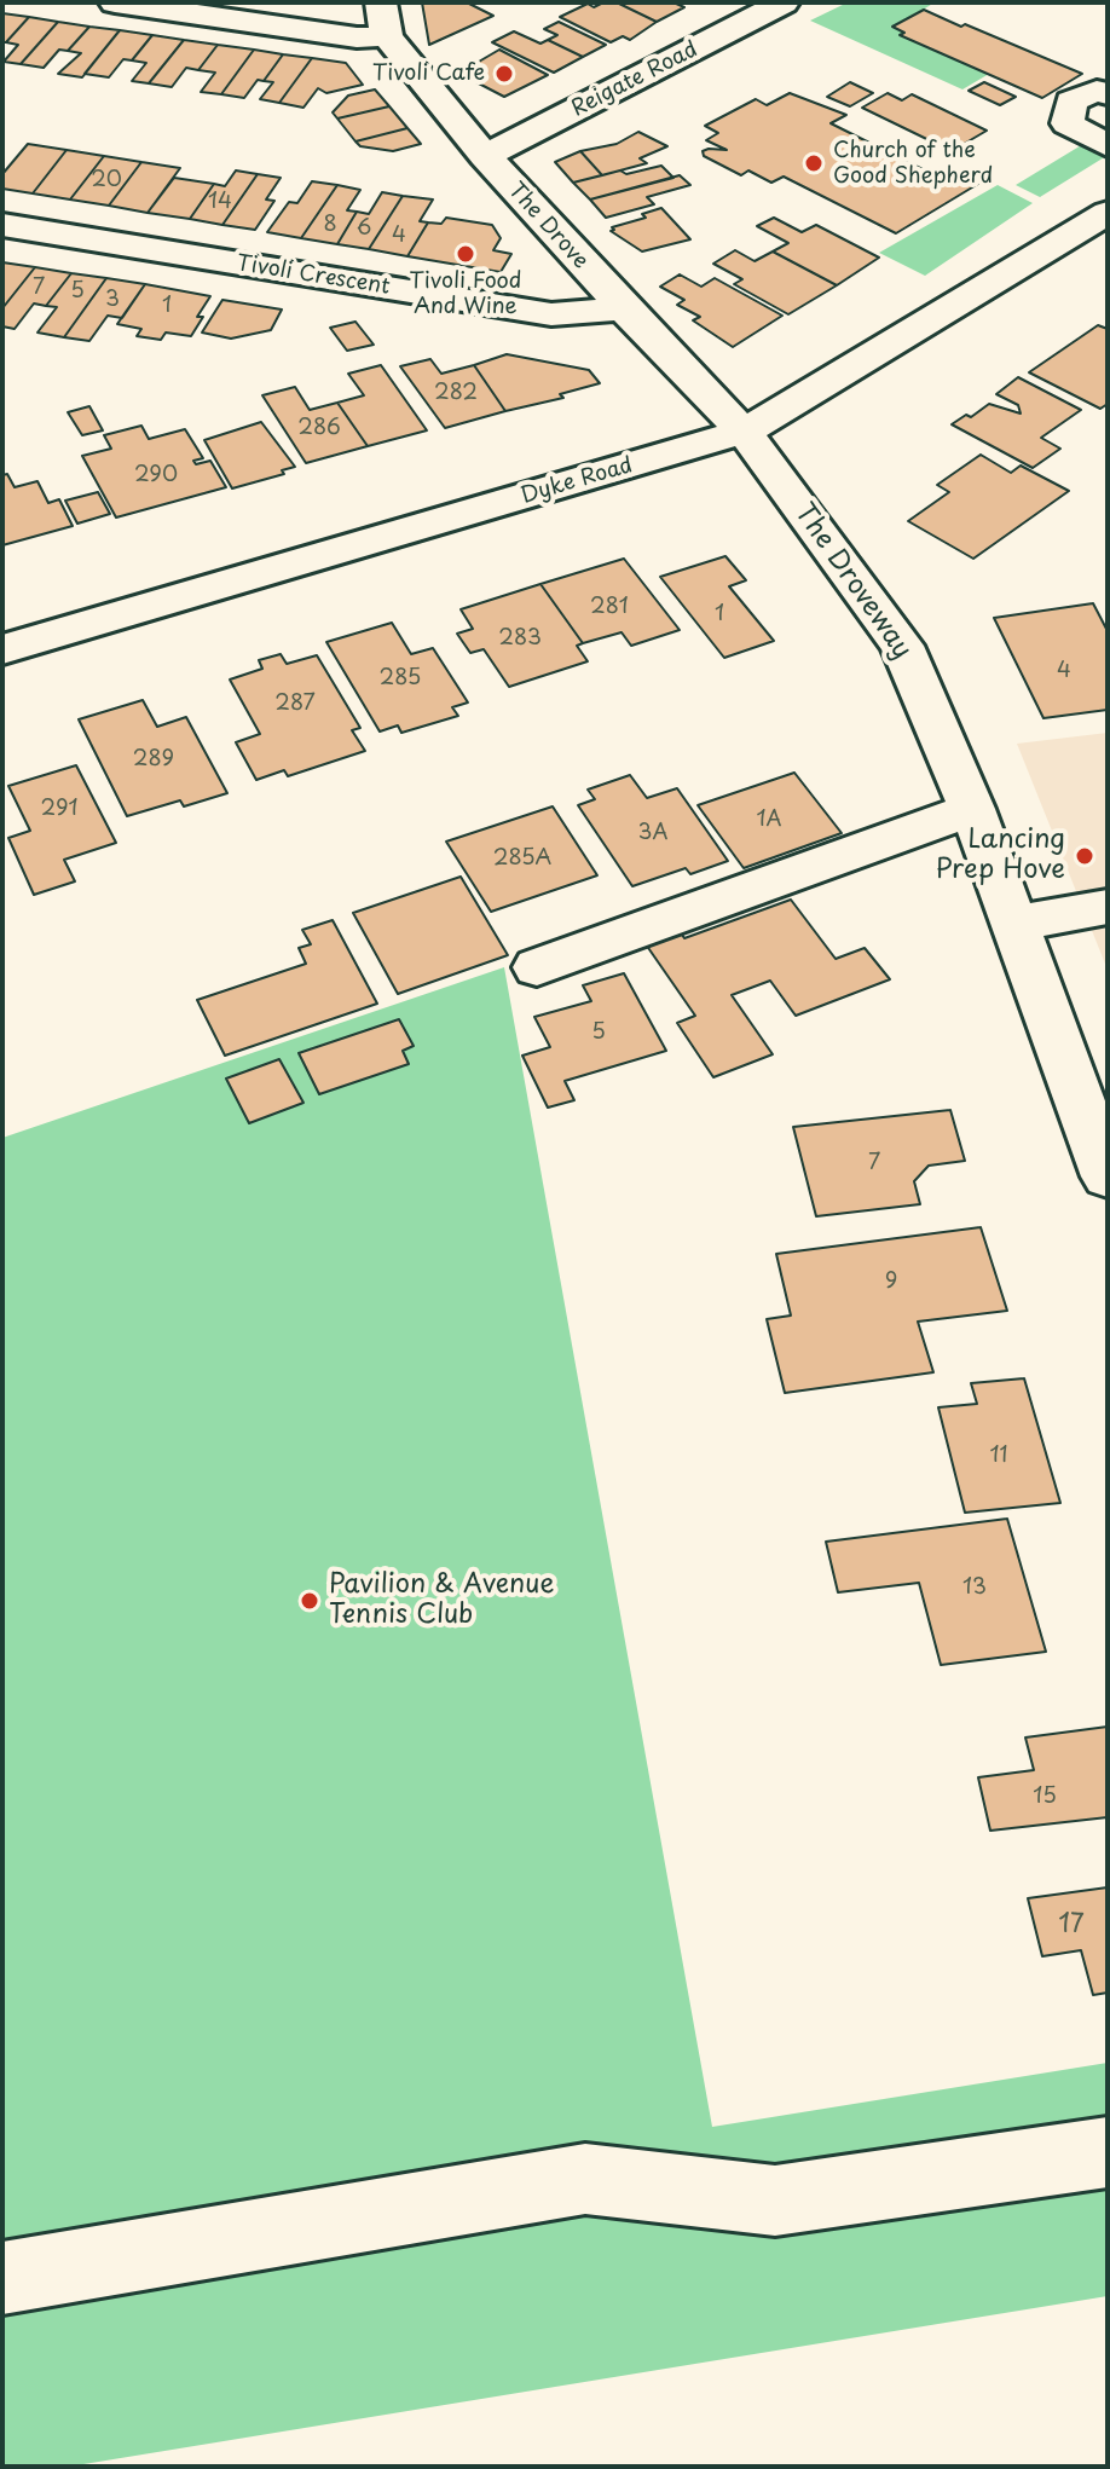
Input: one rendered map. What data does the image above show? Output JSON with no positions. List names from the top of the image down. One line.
{"streets":{"street":["Reigate Road","The Drove","Tivoli Crescent","Dyke Road","The Droveway"]},"crossings":[["Reigate Road","The Drove"],["The Drove","Tivoli Crescent"],["The Drove","Dyke Road"],["The Drove","The Droveway"],["Dyke Road","The Droveway"]],"places":["Tivoli Cafe","Church of the Good Shepherd","Tivoli Food And Wine","Lancing Prep Hove","Pavilion & Avenue Tennis Club"],"house_numbers":["20","14","8","6","4","7","5","3","1","282","286","290","281","1","283","4","285","287","289","291","1A","3A","285A","5","7","9","11","13","15","17"]}
